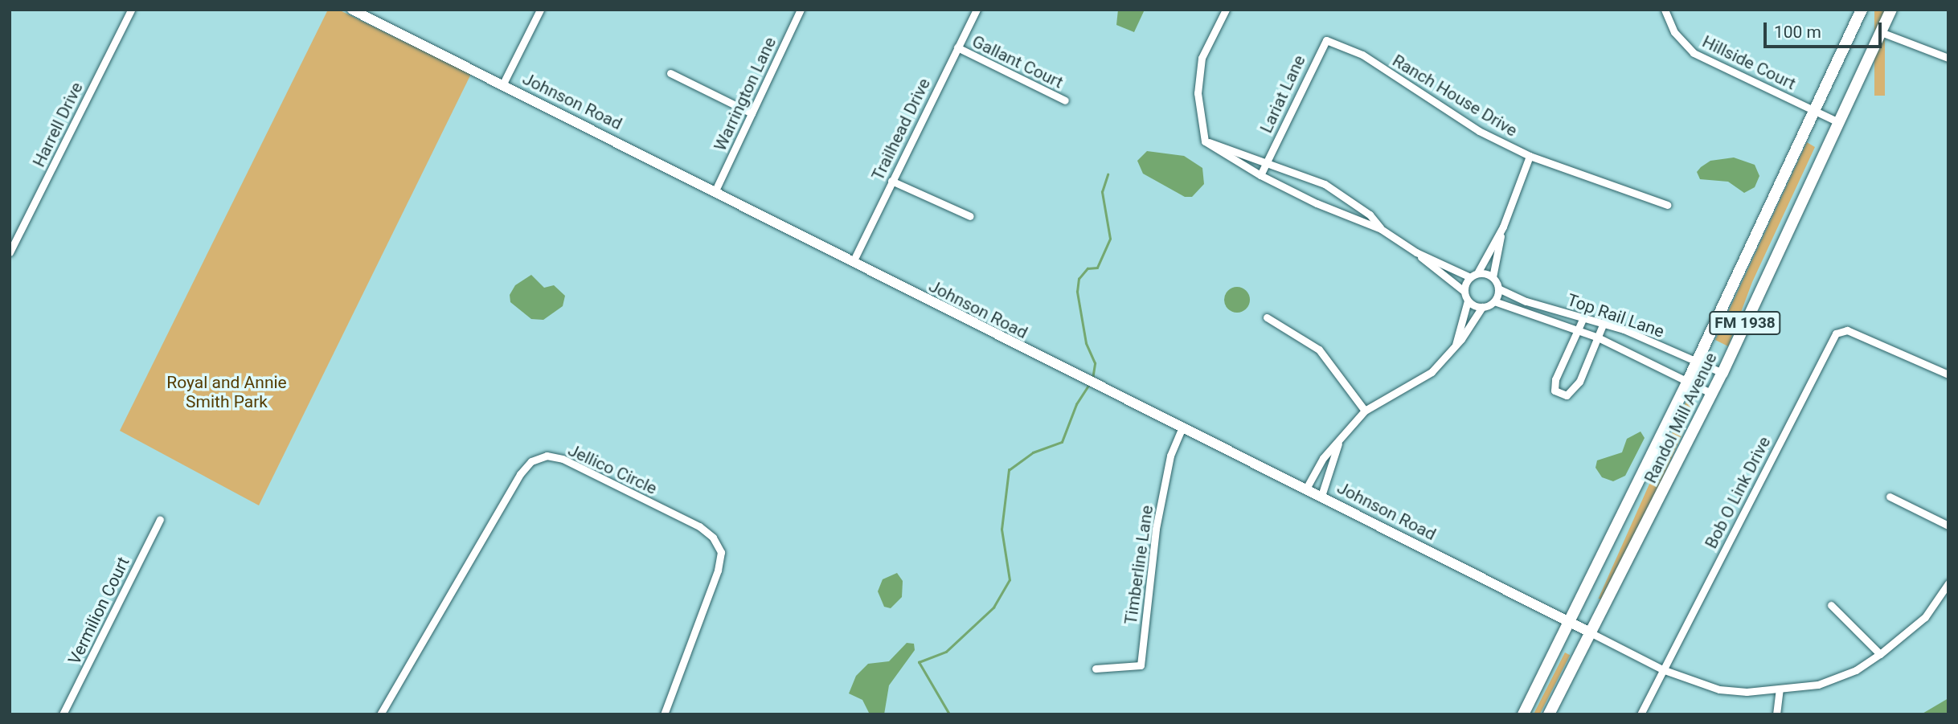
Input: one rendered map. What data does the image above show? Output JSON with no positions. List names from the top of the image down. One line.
{"streets":{"main road":["FM 1938","Randol Mill Avenue"],"street":["Gallant Court","Hillside Court","Warrington Lane","Lariat Lane","Ranch House Drive","Johnson Road","Harrell Drive","Trailhead Drive","Top Rail Lane","Jellico Circle","Bob O Link Drive","Timberline Lane","Vermilion Court"]},"crossings":[["Gallant Court","Trailhead Drive"],["Hillside Court","Randol Mill Avenue"],["Warrington Lane","Johnson Road"],["Lariat Lane","Ranch House Drive"],["Johnson Road","Trailhead Drive"],["Johnson Road","Randol Mill Avenue"],["Johnson Road","Timberline Lane"],["Top Rail Lane","Randol Mill Avenue"]],"parks":["Royal and Annie Smith Park"],"scale_bar":"100 m"}
